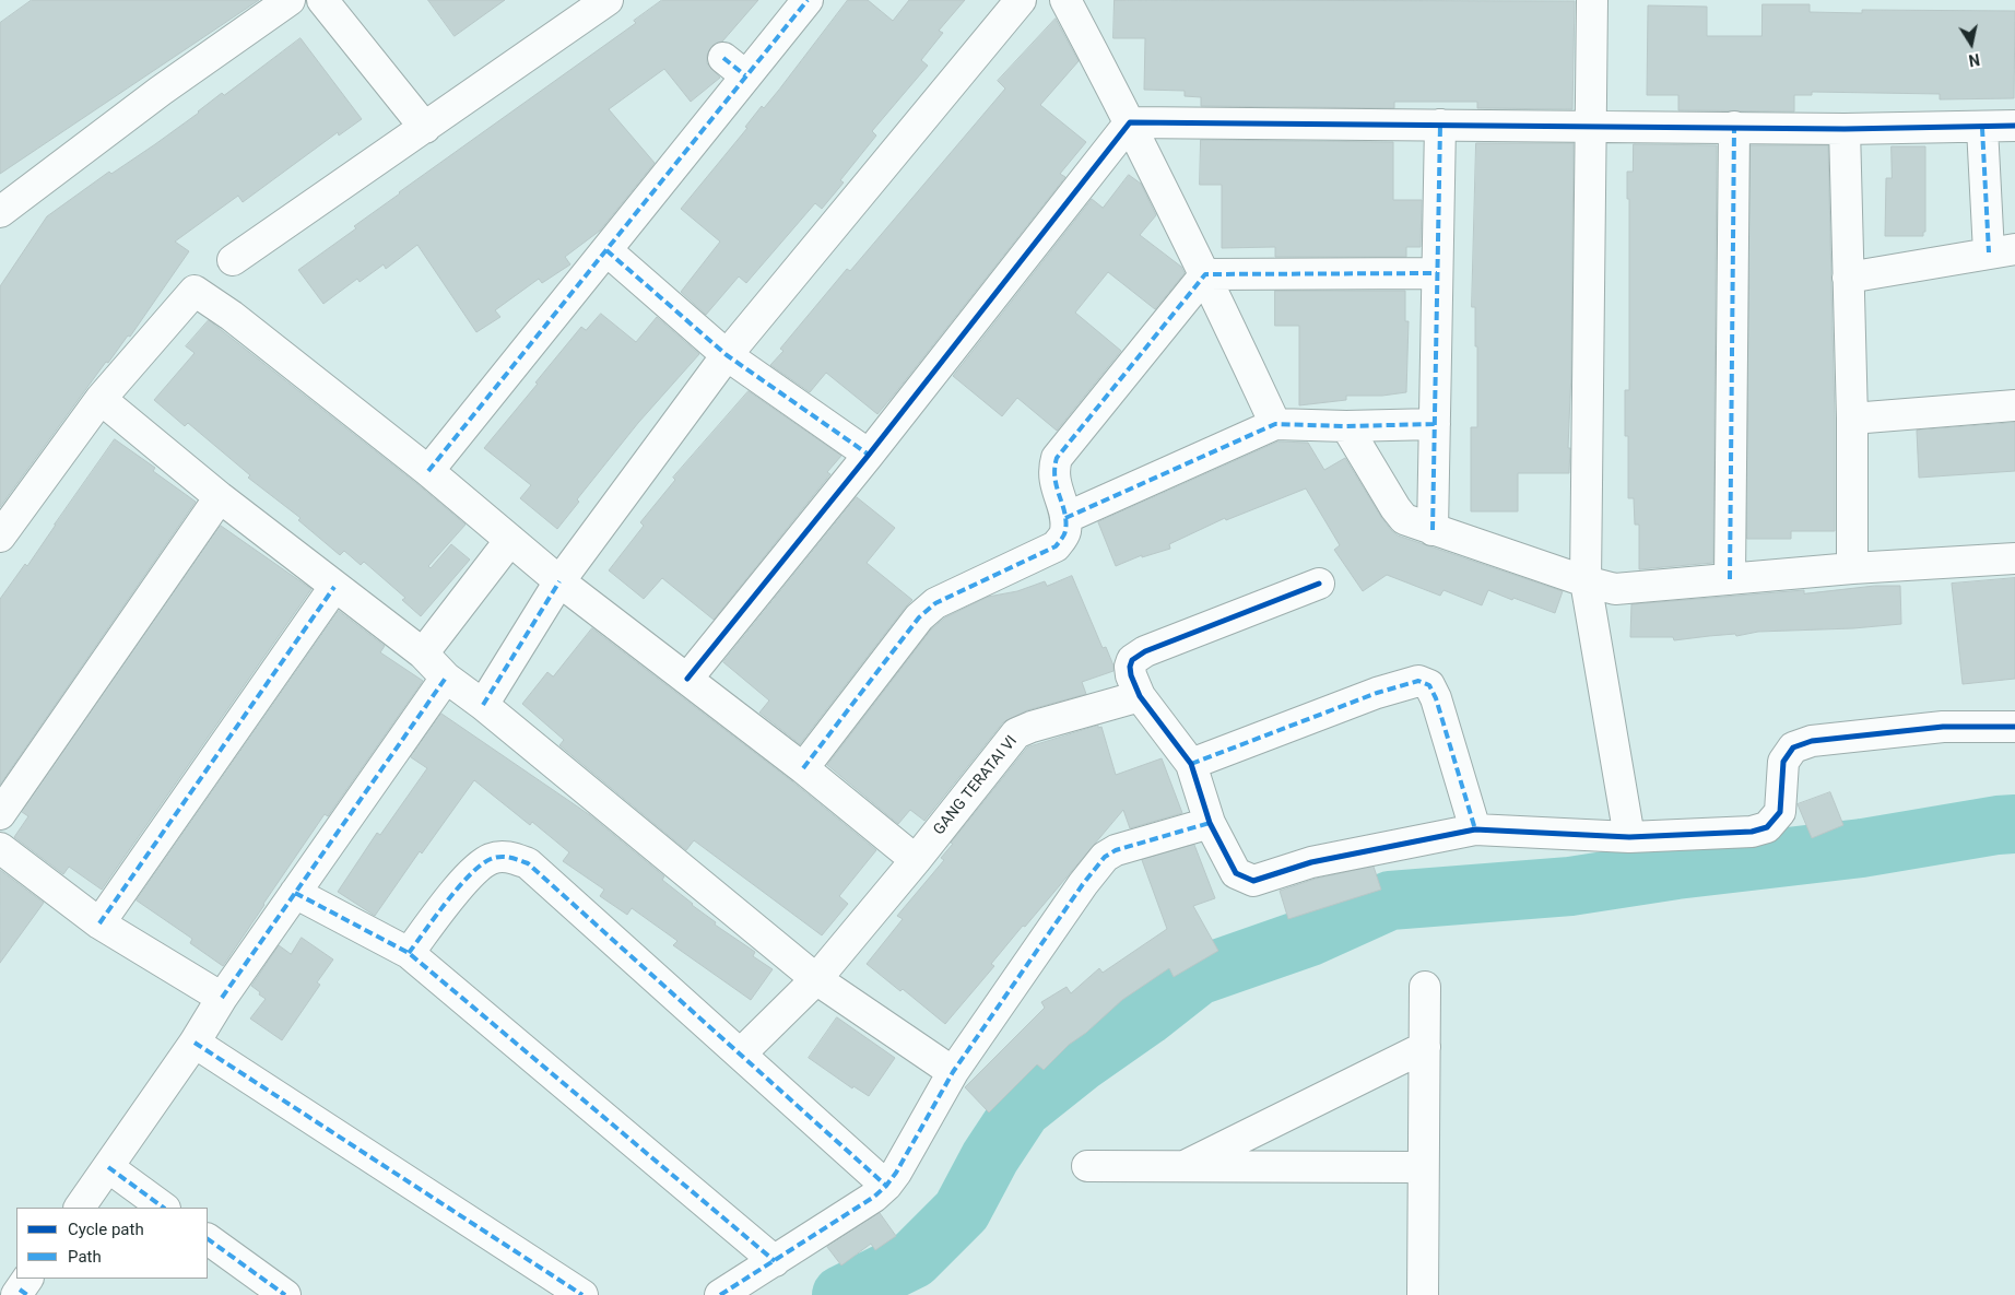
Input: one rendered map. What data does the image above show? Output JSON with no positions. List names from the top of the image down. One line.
{"streets":{"street":["GANG TERATAI VI"]},"legend":["Cycle path","Path"],"north":"bottom"}
